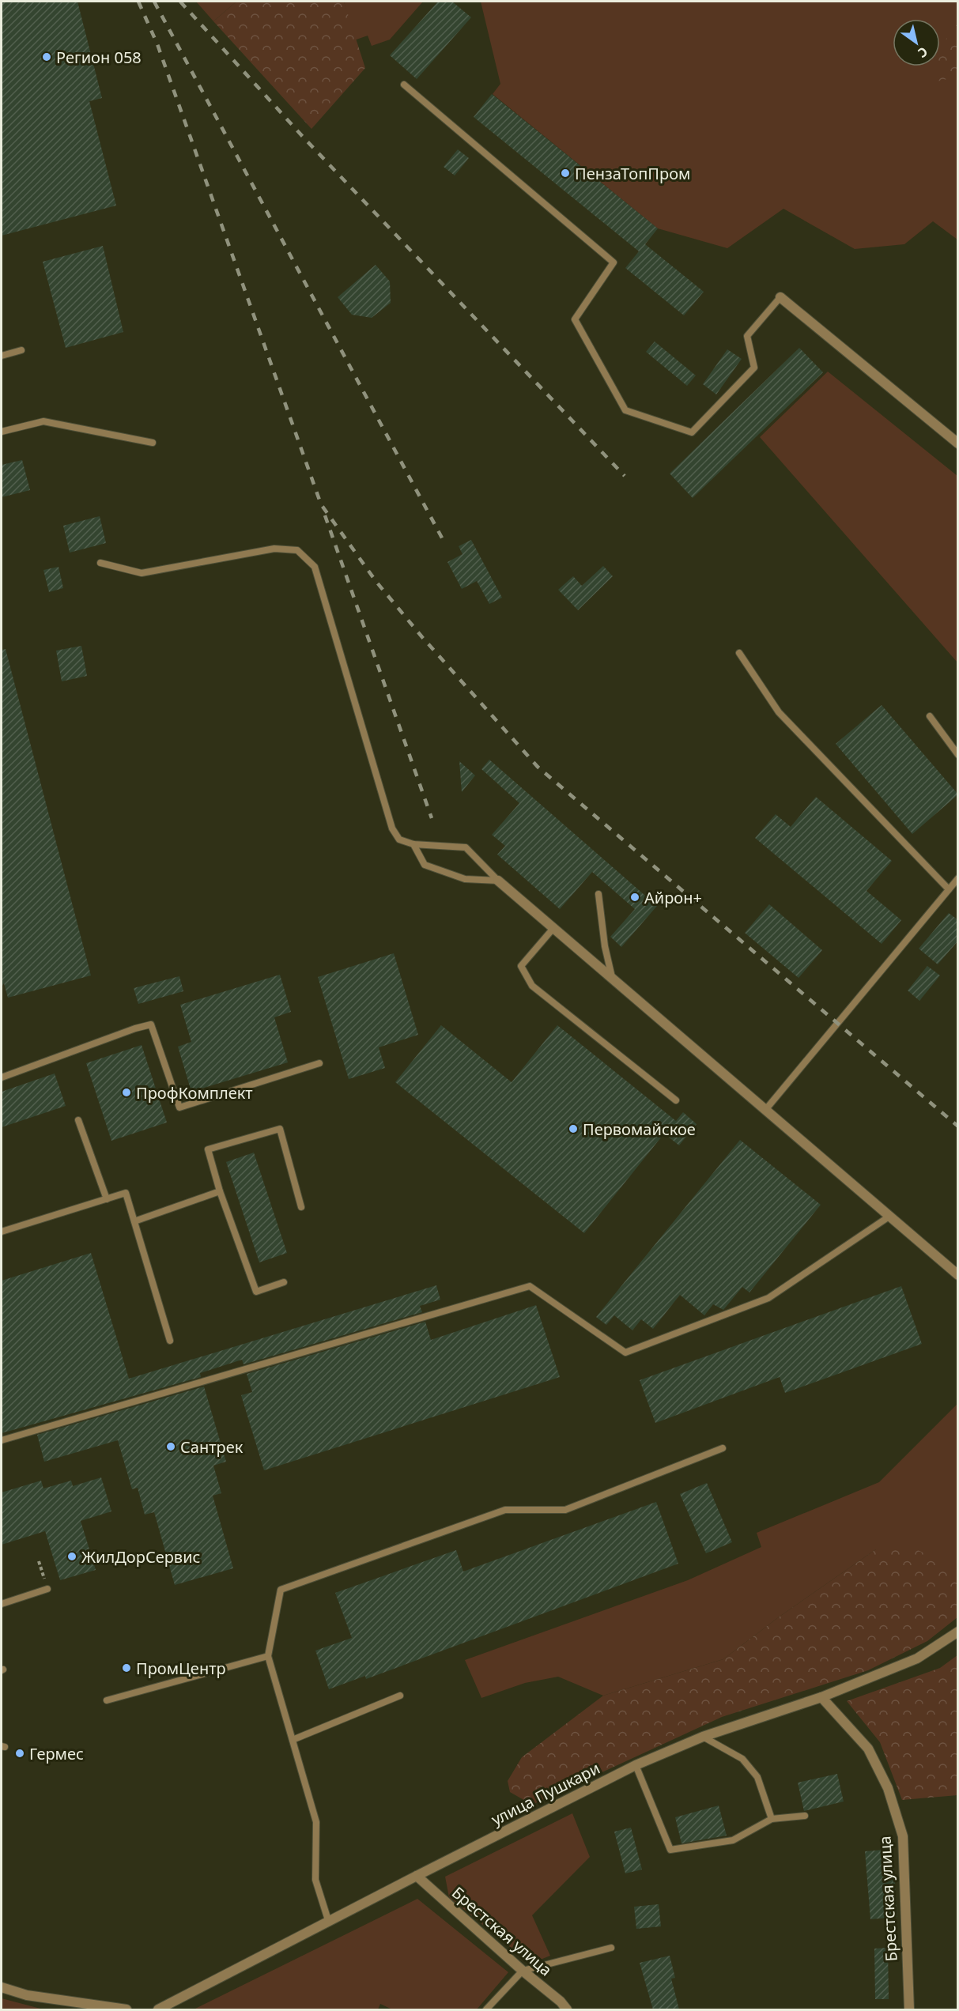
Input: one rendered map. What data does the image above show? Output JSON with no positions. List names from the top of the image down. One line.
{"streets":{"street":["улица Пушкари","Брестская улица"]},"crossings":[["улица Пушкари","Брестская улица"]],"places":["Регион 058","ПензаТопПром","Айрон+","ПрофКомплект","Первомайское","Сантрек","ЖилДорСервис","ПромЦентр","Гермес"],"north":"bottom right"}
